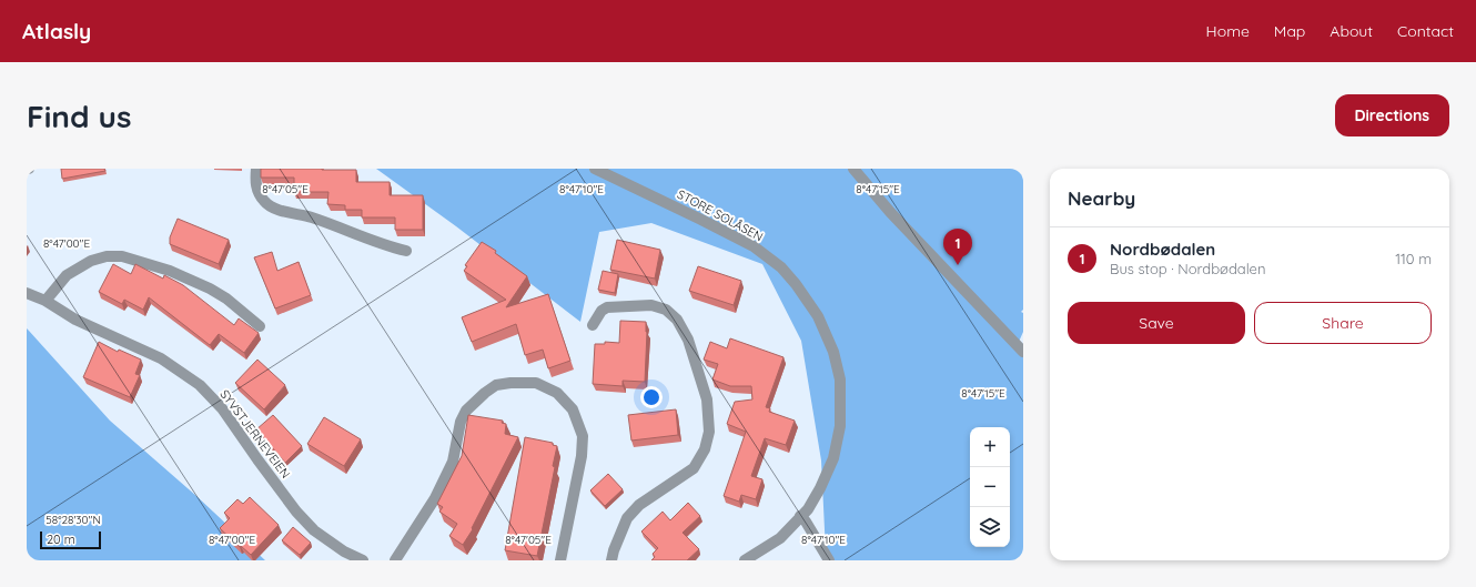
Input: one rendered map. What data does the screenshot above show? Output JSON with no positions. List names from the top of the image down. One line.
{"streets":{"street":["STORE SOLÅSEN","SYVSTJERNEVEIEN"]},"scale_bar":"20 m","page":{"header":"Atlasly","nav":["Home","Map","About","Contact"],"buttons":["Directions",["Save","Share"]],"title":"Find us","heading":"Nearby","list":[{"mark":"1","name":"Nordbødalen","note":"Bus stop · Nordbødalen","value":"110 m"}],"pins":"1","map_buttons":["+","−"],"scale":"20 m"},"coordinates":["8°47'05\"E","8°47'10\"E","8°47'15\"E","8°47'00\"E","58°28'30\"N"]}
